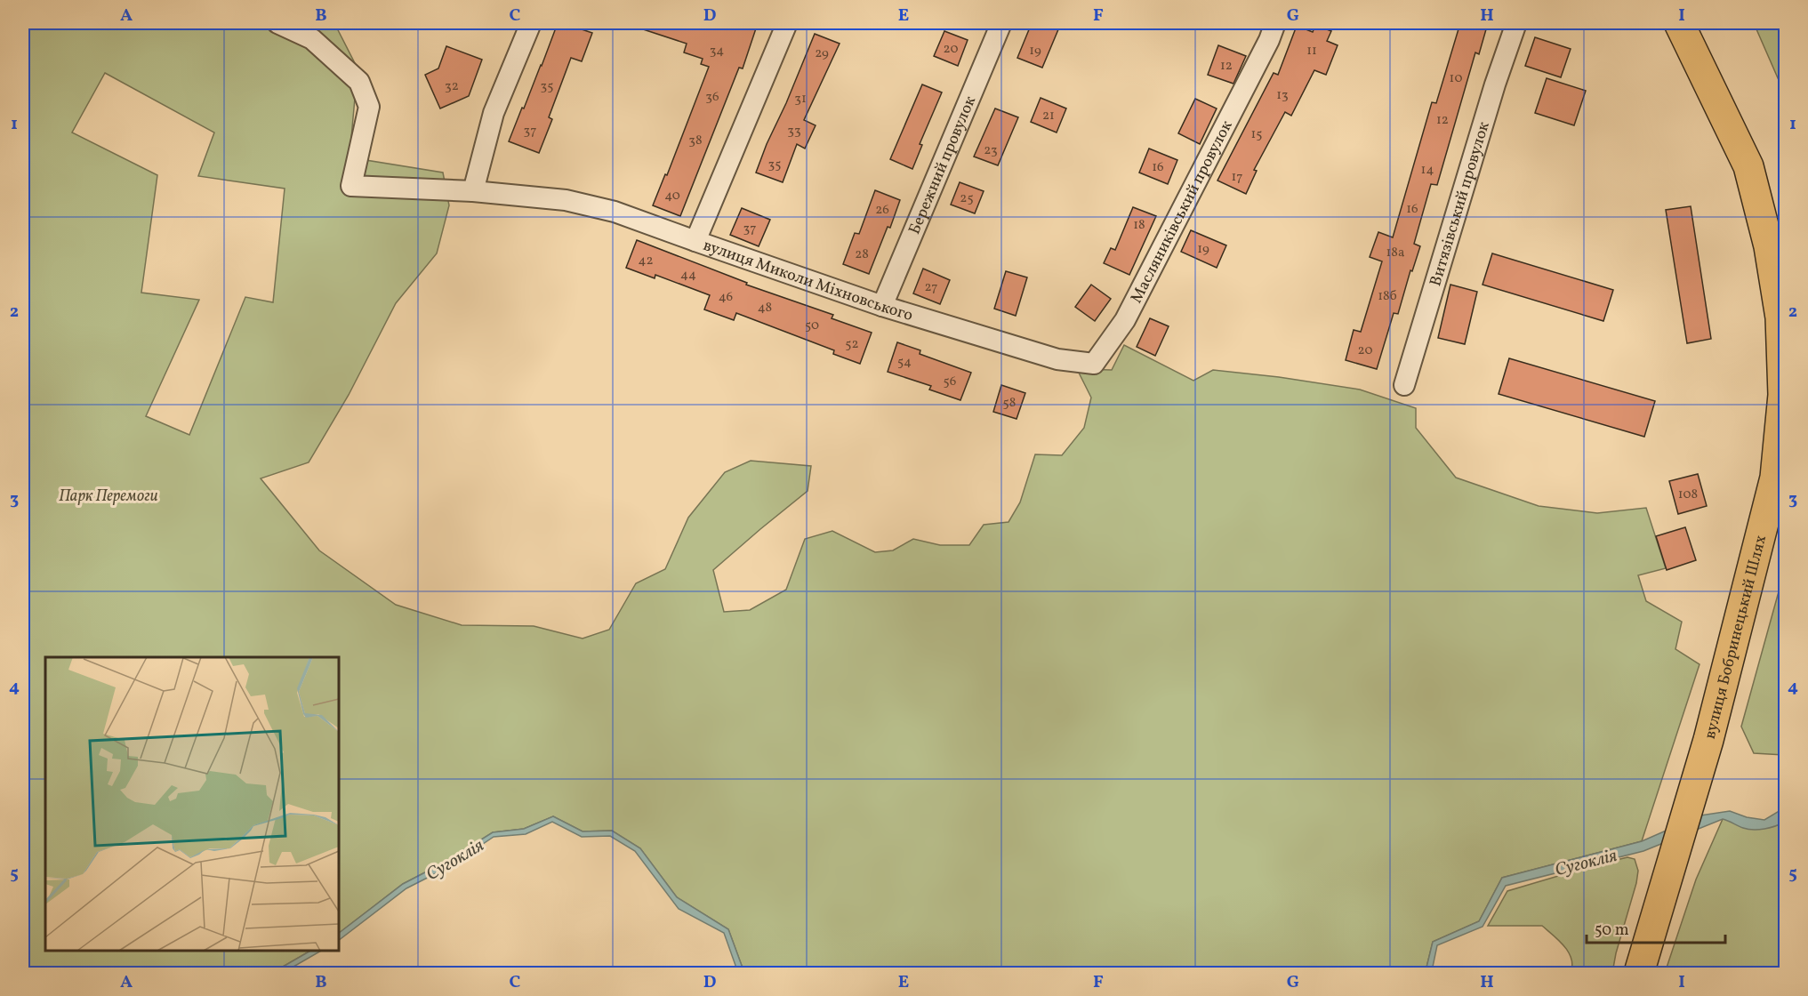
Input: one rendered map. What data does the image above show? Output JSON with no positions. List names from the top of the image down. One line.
{"streets":{"main road":["вулиця Бобринецький Шлях"],"street":["Бережний провулок","Витязівський провулок","Масляниківський провулок","вулиця Миколи Міхновського"]},"crossings":[["Бережний провулок","вулиця Миколи Міхновського"],["Масляниківський провулок","вулиця Миколи Міхновського"]],"water":["Сугоклія"],"parks":["Парк Перемоги"],"house_numbers":["20","34","19","11","29","12","10","32","35","13","36","31","21","12","37","33","15","38","23","35","16","14","17","40","25","16","26","18","37","19","18а","28","42","44","27","18б","46","48","50","52","20","54","56","58","108"],"scale_bar":"50 m","grid":{"columns":["A","B","C","D","E","F","G","H","I"],"rows":["1","2","3","4","5"]}}
